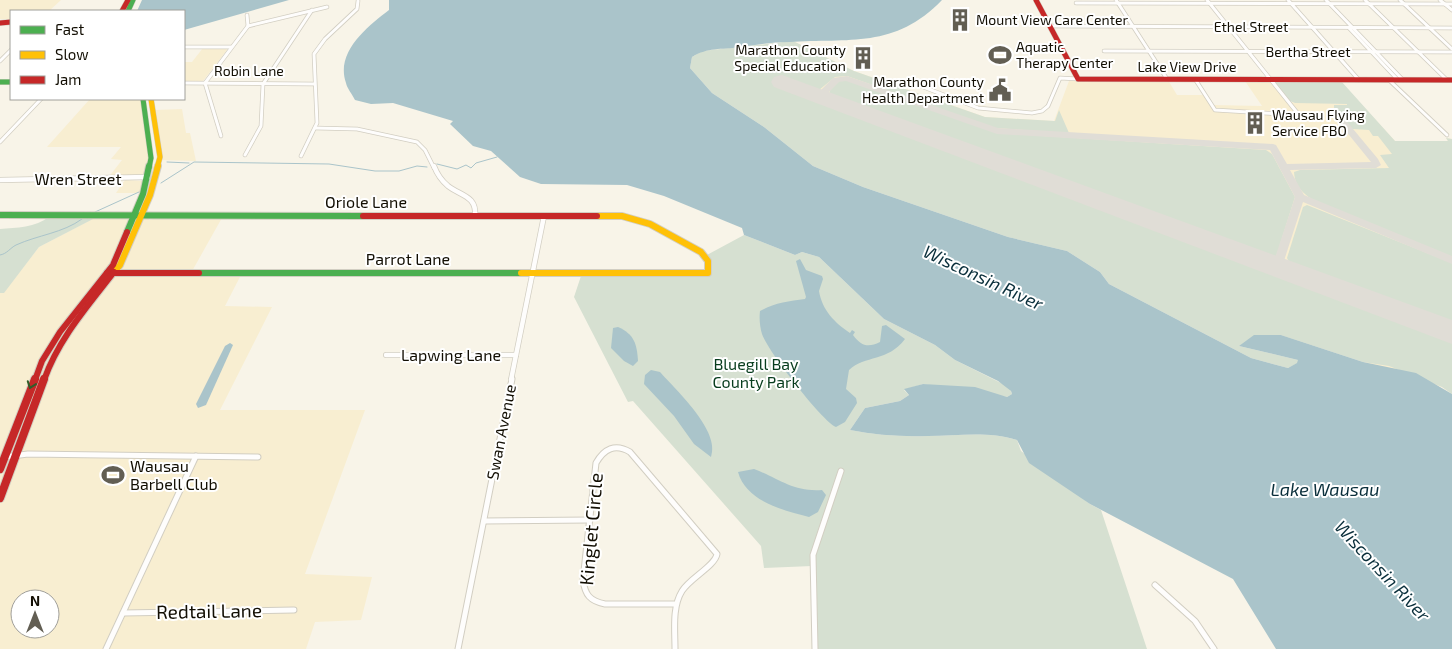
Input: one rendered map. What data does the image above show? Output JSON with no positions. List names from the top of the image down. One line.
{"streets":{"street":["Ethel Street","Bertha Street","Lake View Drive","Robin Lane","Wren Street","Oriole Lane","Parrot Lane","Lapwing Lane","Swan Avenue","Kinglet Circle","Redtail Lane"]},"crossings":[["Oriole Lane","Parrot Lane"],["Oriole Lane","Swan Avenue"],["Parrot Lane","Swan Avenue"],["Lapwing Lane","Swan Avenue"]],"water":["Wisconsin River","Lake Wausau"],"parks":["Bluegill Bay County Park"],"places":{"building":["Mount View Care Center","Marathon County Special Education","Wausau Flying Service FBO"],"sports":["Aquatic Therapy Center","Wausau Barbell Club"],"public building":["Marathon County Health Department"]},"legend":["Fast","Slow","Jam"],"north":"top"}
